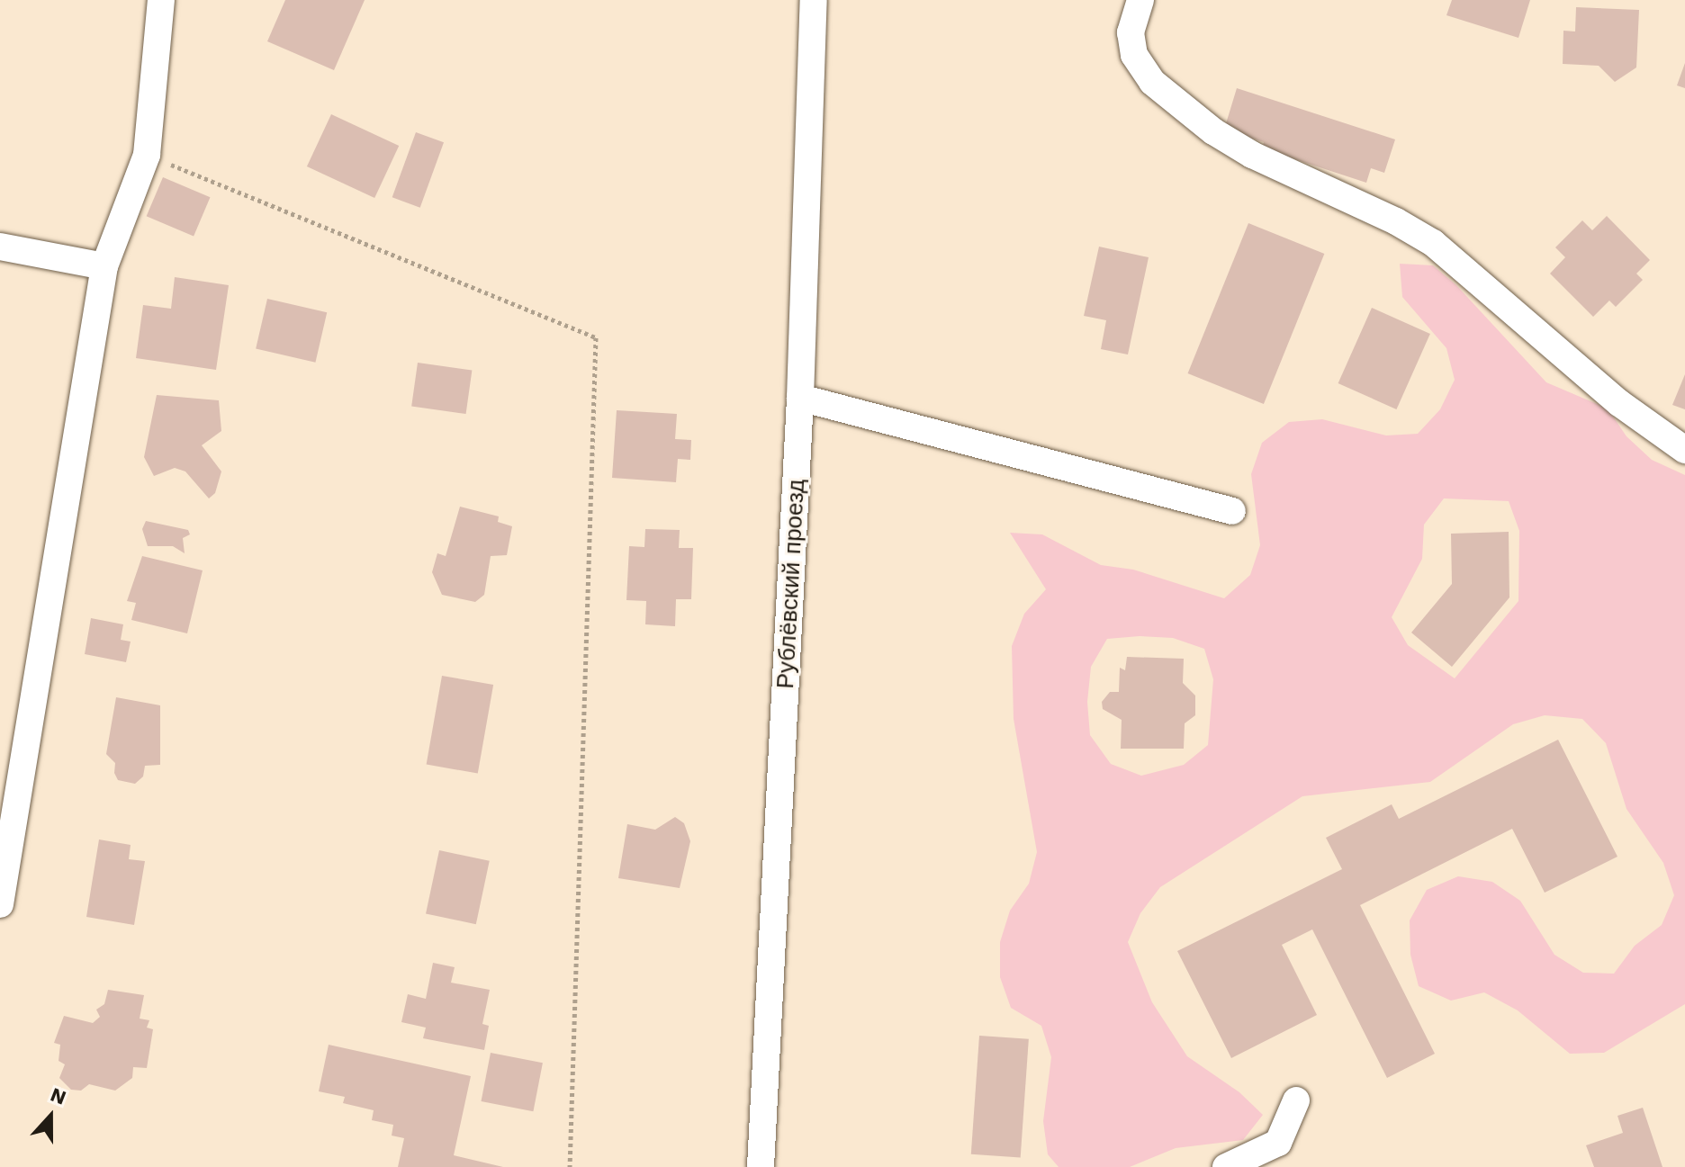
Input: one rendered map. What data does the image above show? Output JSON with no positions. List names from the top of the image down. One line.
{"streets":{"street":["Рублёвский проезд"]},"north":"top"}
